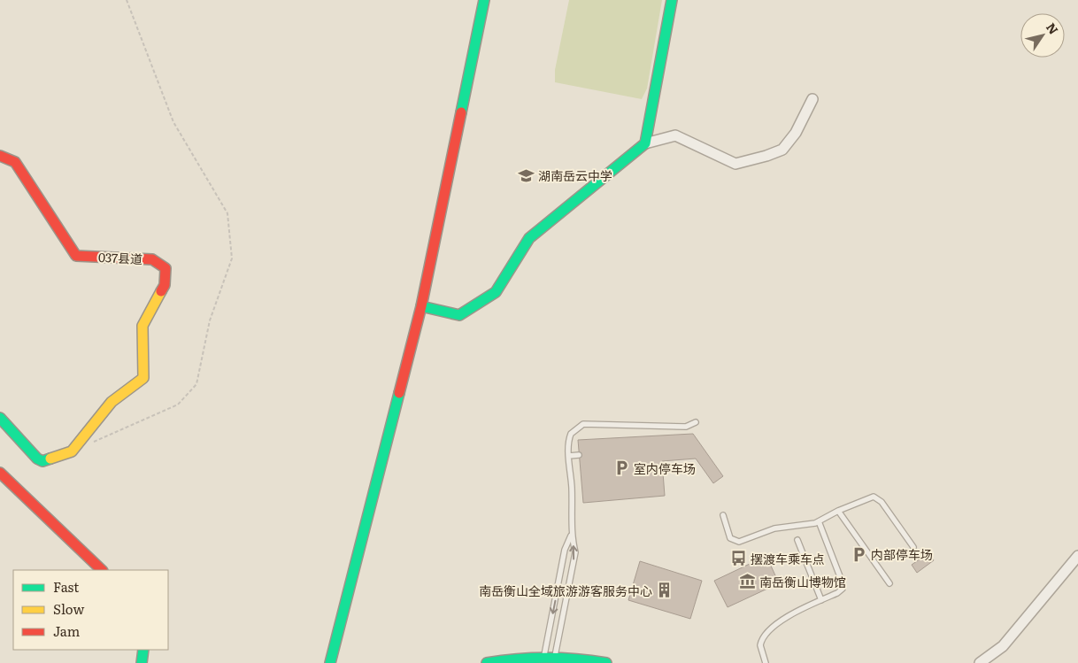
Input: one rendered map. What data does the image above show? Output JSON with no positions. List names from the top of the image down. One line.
{"streets":{"street":["037县道"]},"places":{"school or university":["湖南岳云中学"],"parking":["室内停车场","内部停车场"],"bus stop":["摆渡车乘车点"],"museum":["南岳衡山博物馆"],"building":["南岳衡山全域旅游游客服务中心"]},"legend":["Fast","Slow","Jam"],"north":"top right"}
